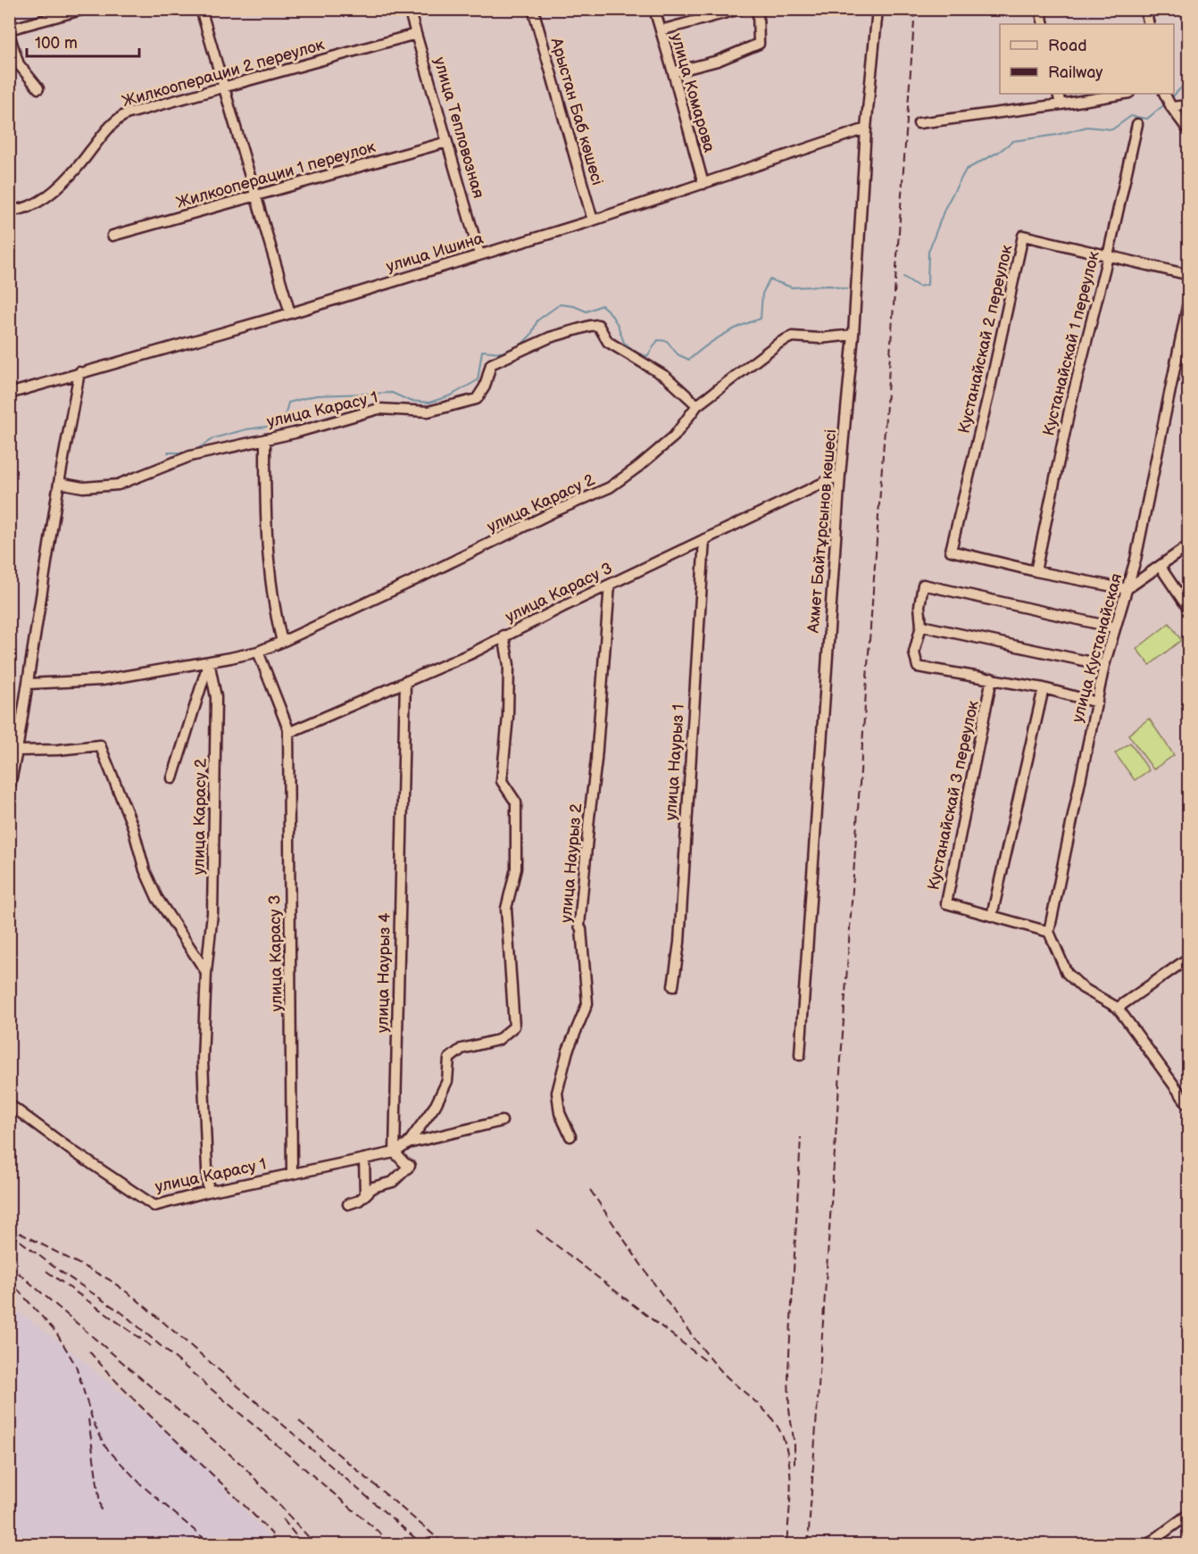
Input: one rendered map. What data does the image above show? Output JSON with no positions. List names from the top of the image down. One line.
{"streets":{"street":["Жилкооперации 2 переулок","улица Комарова","Арыстан Баб көшесі","улица Тепловозная","Жилкооперации 1 переулок","улица Ишина","Кустанайскай 2 переулок","Кустанайскай 1 переулок","улица Карасу 1","улица Карасу 2","Ахмет Байтұрсынов көшесі","улица Карасу 3","улица Кустанайская","улица Наурыз 1","Кустанайскай 3 переулок","улица Наурыз 2","улица Наурыз 4"]},"crossings":[["Жилкооперации 2 переулок","улица Тепловозная"],["улица Комарова","улица Ишина"],["Арыстан Баб көшесі","улица Ишина"],["улица Тепловозная","Жилкооперации 1 переулок"],["улица Тепловозная","улица Ишина"],["улица Ишина","Ахмет Байтұрсынов көшесі"],["Кустанайскай 2 переулок","Кустанайскай 1 переулок"],["улица Карасу 1","улица Карасу 2"],["улица Карасу 1","улица Карасу 3"],["улица Карасу 1","улица Наурыз 4"],["улица Карасу 2","Ахмет Байтұрсынов көшесі"],["улица Карасу 2","улица Карасу 3"],["Ахмет Байтұрсынов көшесі","улица Карасу 3"],["улица Карасу 3","улица Наурыз 1"],["улица Карасу 3","улица Наурыз 2"],["улица Карасу 3","улица Наурыз 4"],["улица Кустанайская","Кустанайскай 3 переулок"]],"legend":["Road","Railway"],"scale_bar":"100 m"}
